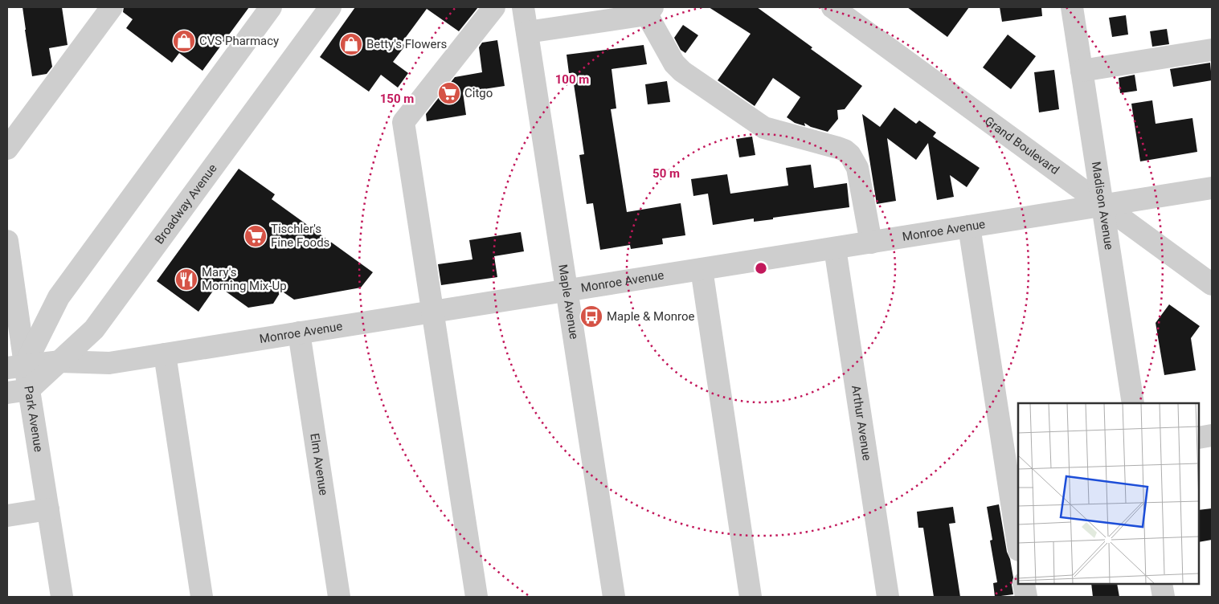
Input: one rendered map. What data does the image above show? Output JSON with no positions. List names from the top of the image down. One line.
{"streets":{"street":["Grand Boulevard","Broadway Avenue","Madison Avenue","Monroe Avenue","Maple Avenue","Park Avenue","Arthur Avenue","Elm Avenue"]},"crossings":[["Grand Boulevard","Madison Avenue"],["Grand Boulevard","Monroe Avenue"],["Broadway Avenue","Monroe Avenue"],["Broadway Avenue","Park Avenue"],["Madison Avenue","Monroe Avenue"],["Monroe Avenue","Maple Avenue"],["Monroe Avenue","Park Avenue"],["Monroe Avenue","Arthur Avenue"],["Monroe Avenue","Elm Avenue"]],"places":{"shop":["CVS Pharmacy","Betty's Flowers"],"supermarket":["Citgo","Tischler's Fine Foods"],"restaurant":["Mary's Morning Mix-Up"],"bus stop":["Maple & Monroe"]},"rings":["100 m","150 m","50 m"]}
